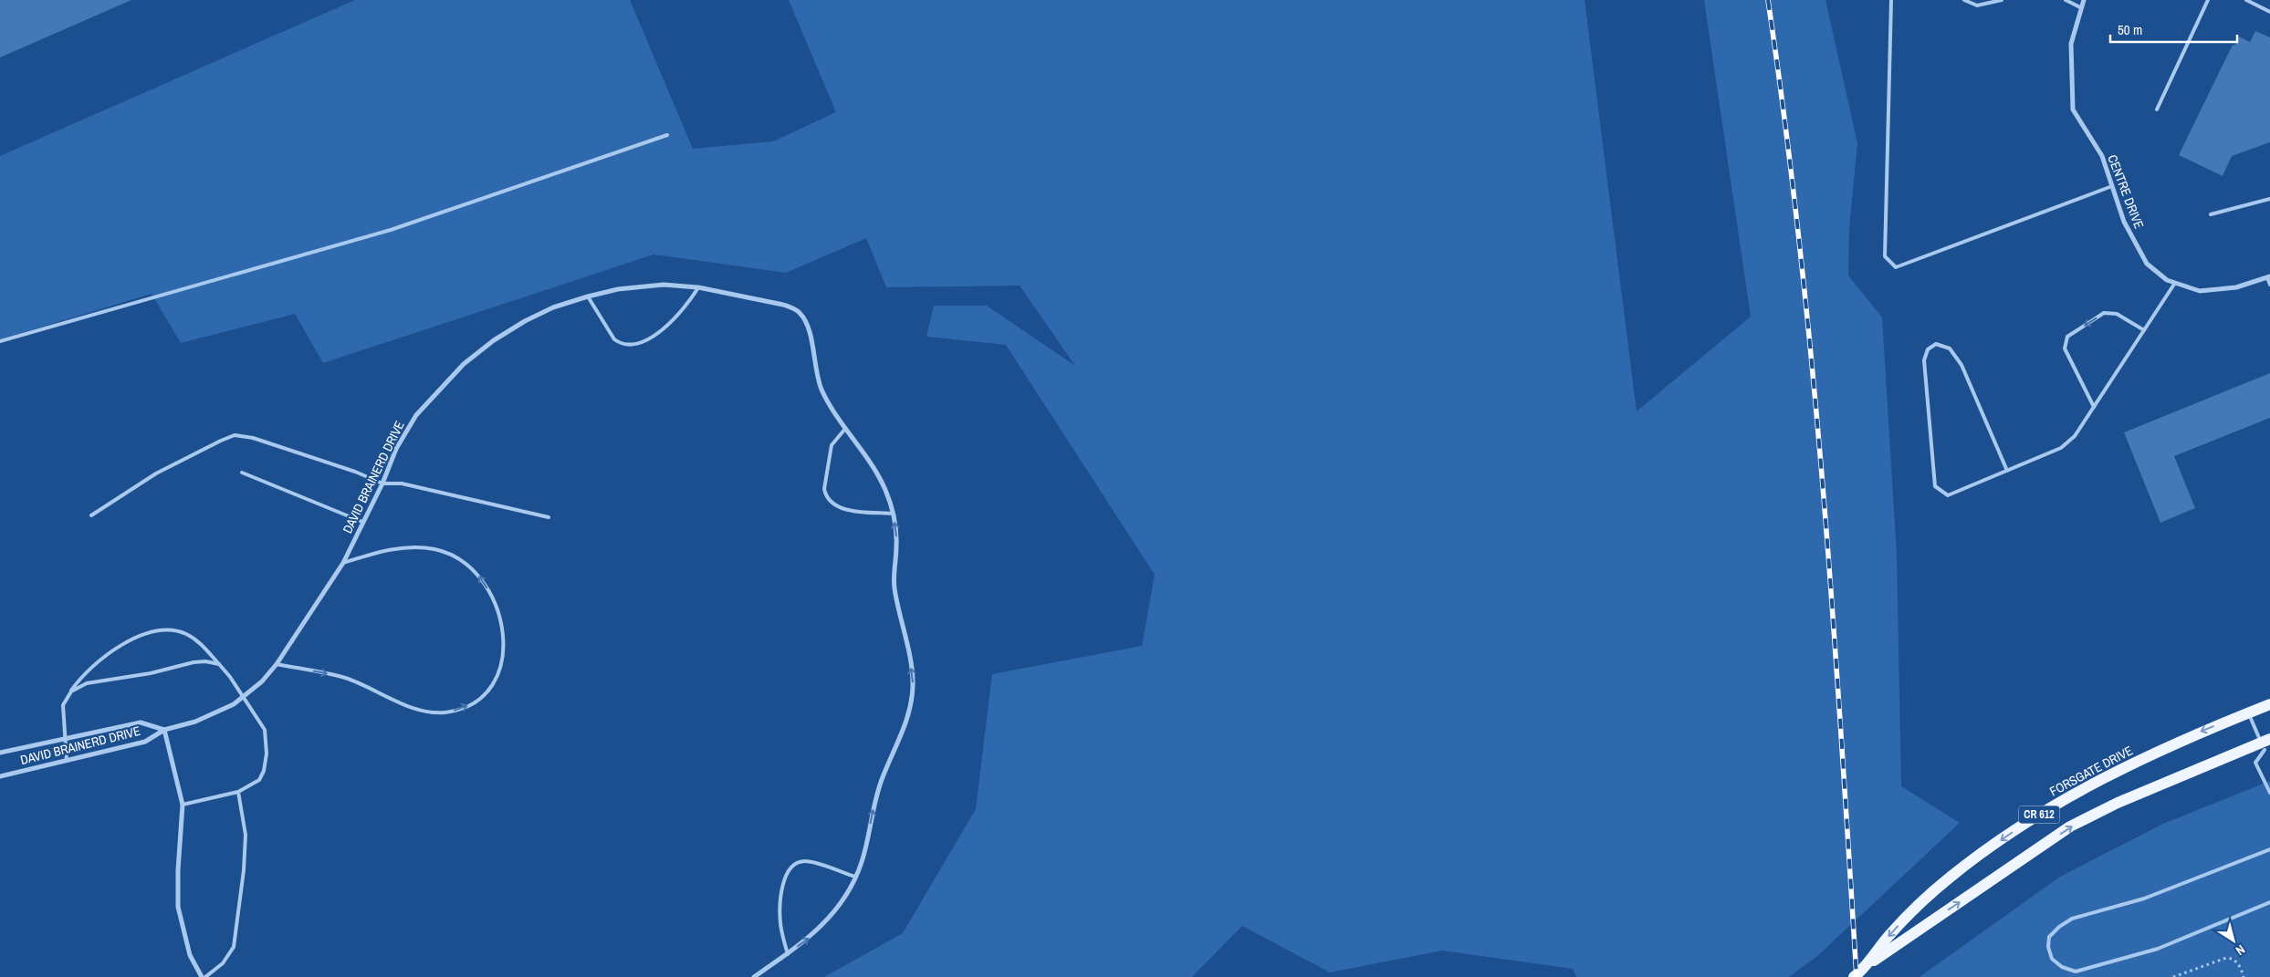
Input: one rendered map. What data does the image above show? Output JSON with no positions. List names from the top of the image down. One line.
{"streets":{"main road":["FORSGATE DRIVE","CR 612"],"street":["CENTRE DRIVE","DAVID BRAINERD DRIVE"]},"scale_bar":"50 m","north":"bottom right"}
